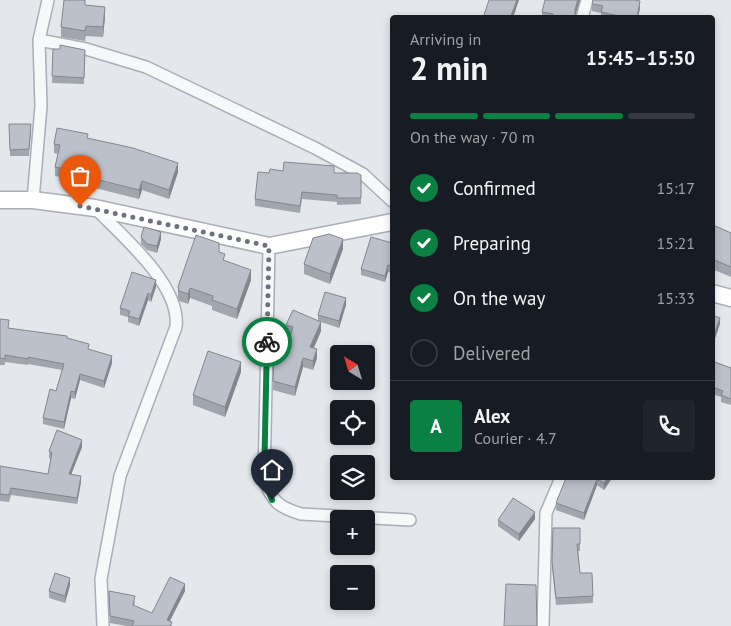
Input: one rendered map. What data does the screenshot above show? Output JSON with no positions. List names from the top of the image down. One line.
{"north":"top left","page":{"heading":["2 min","Arriving in","15:45–15:50"],"panel":["Alex","Courier · 4.7"],"bar":"On the way · 70 m","list":[["Confirmed","15:17"],["Preparing","15:21"],["On the way","15:33"],"Delivered"],"map_buttons":["+","−"],"round":"A"}}
